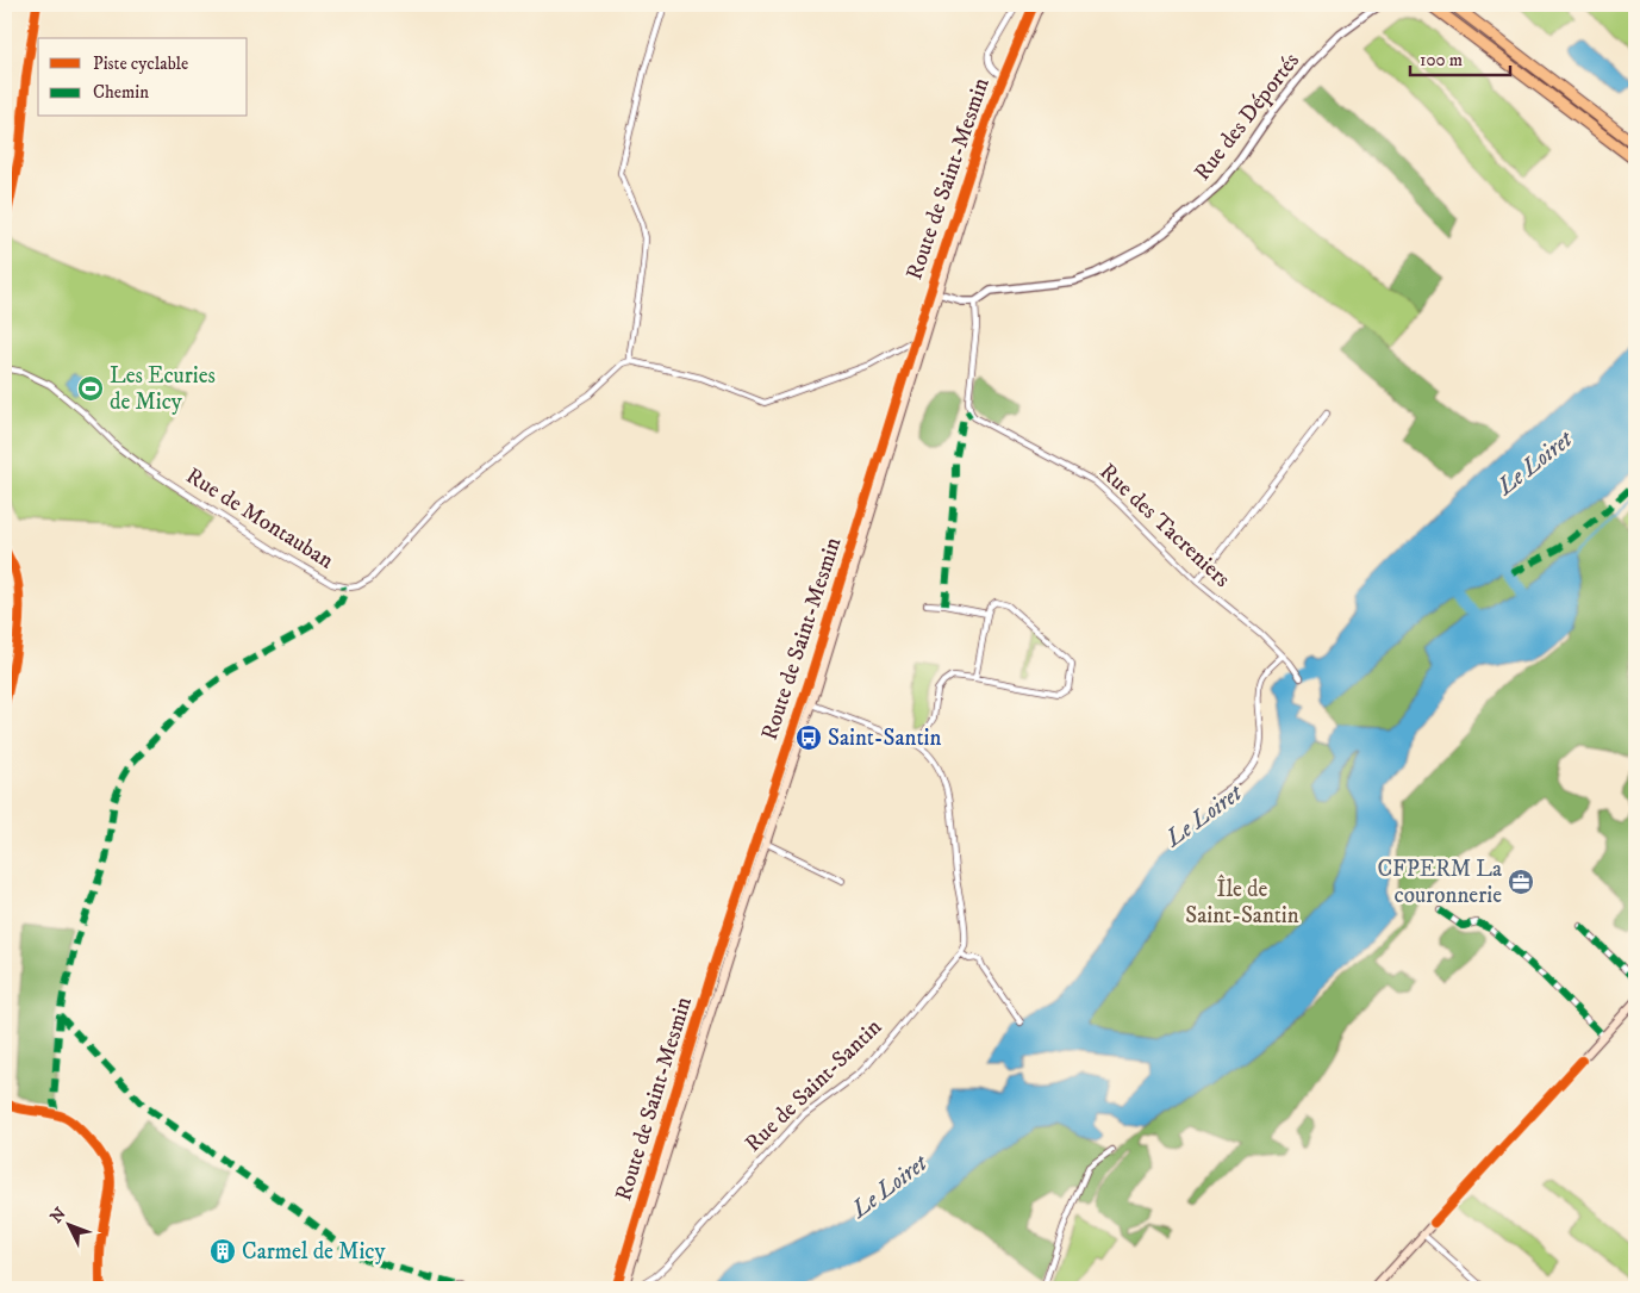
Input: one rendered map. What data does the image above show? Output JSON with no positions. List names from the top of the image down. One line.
{"streets":{"main road":["Route de Saint-Mesmin"],"street":["Rue des Déportés","Rue de Montauban","Rue des Tacreniers","Rue de Saint-Santin"]},"crossings":[["Rue des Déportés","Rue des Tacreniers"]],"water":["Le Loiret"],"parks":["Île de Saint-Santin"],"places":{"sports":["Les Ecuries de Micy"],"bus stop":["Saint-Santin"],"office":["CFPERM La couronnerie"],"building":["Carmel de Micy"]},"legend":["Piste cyclable","Chemin"],"scale_bar":"100 m","north":"top left"}
